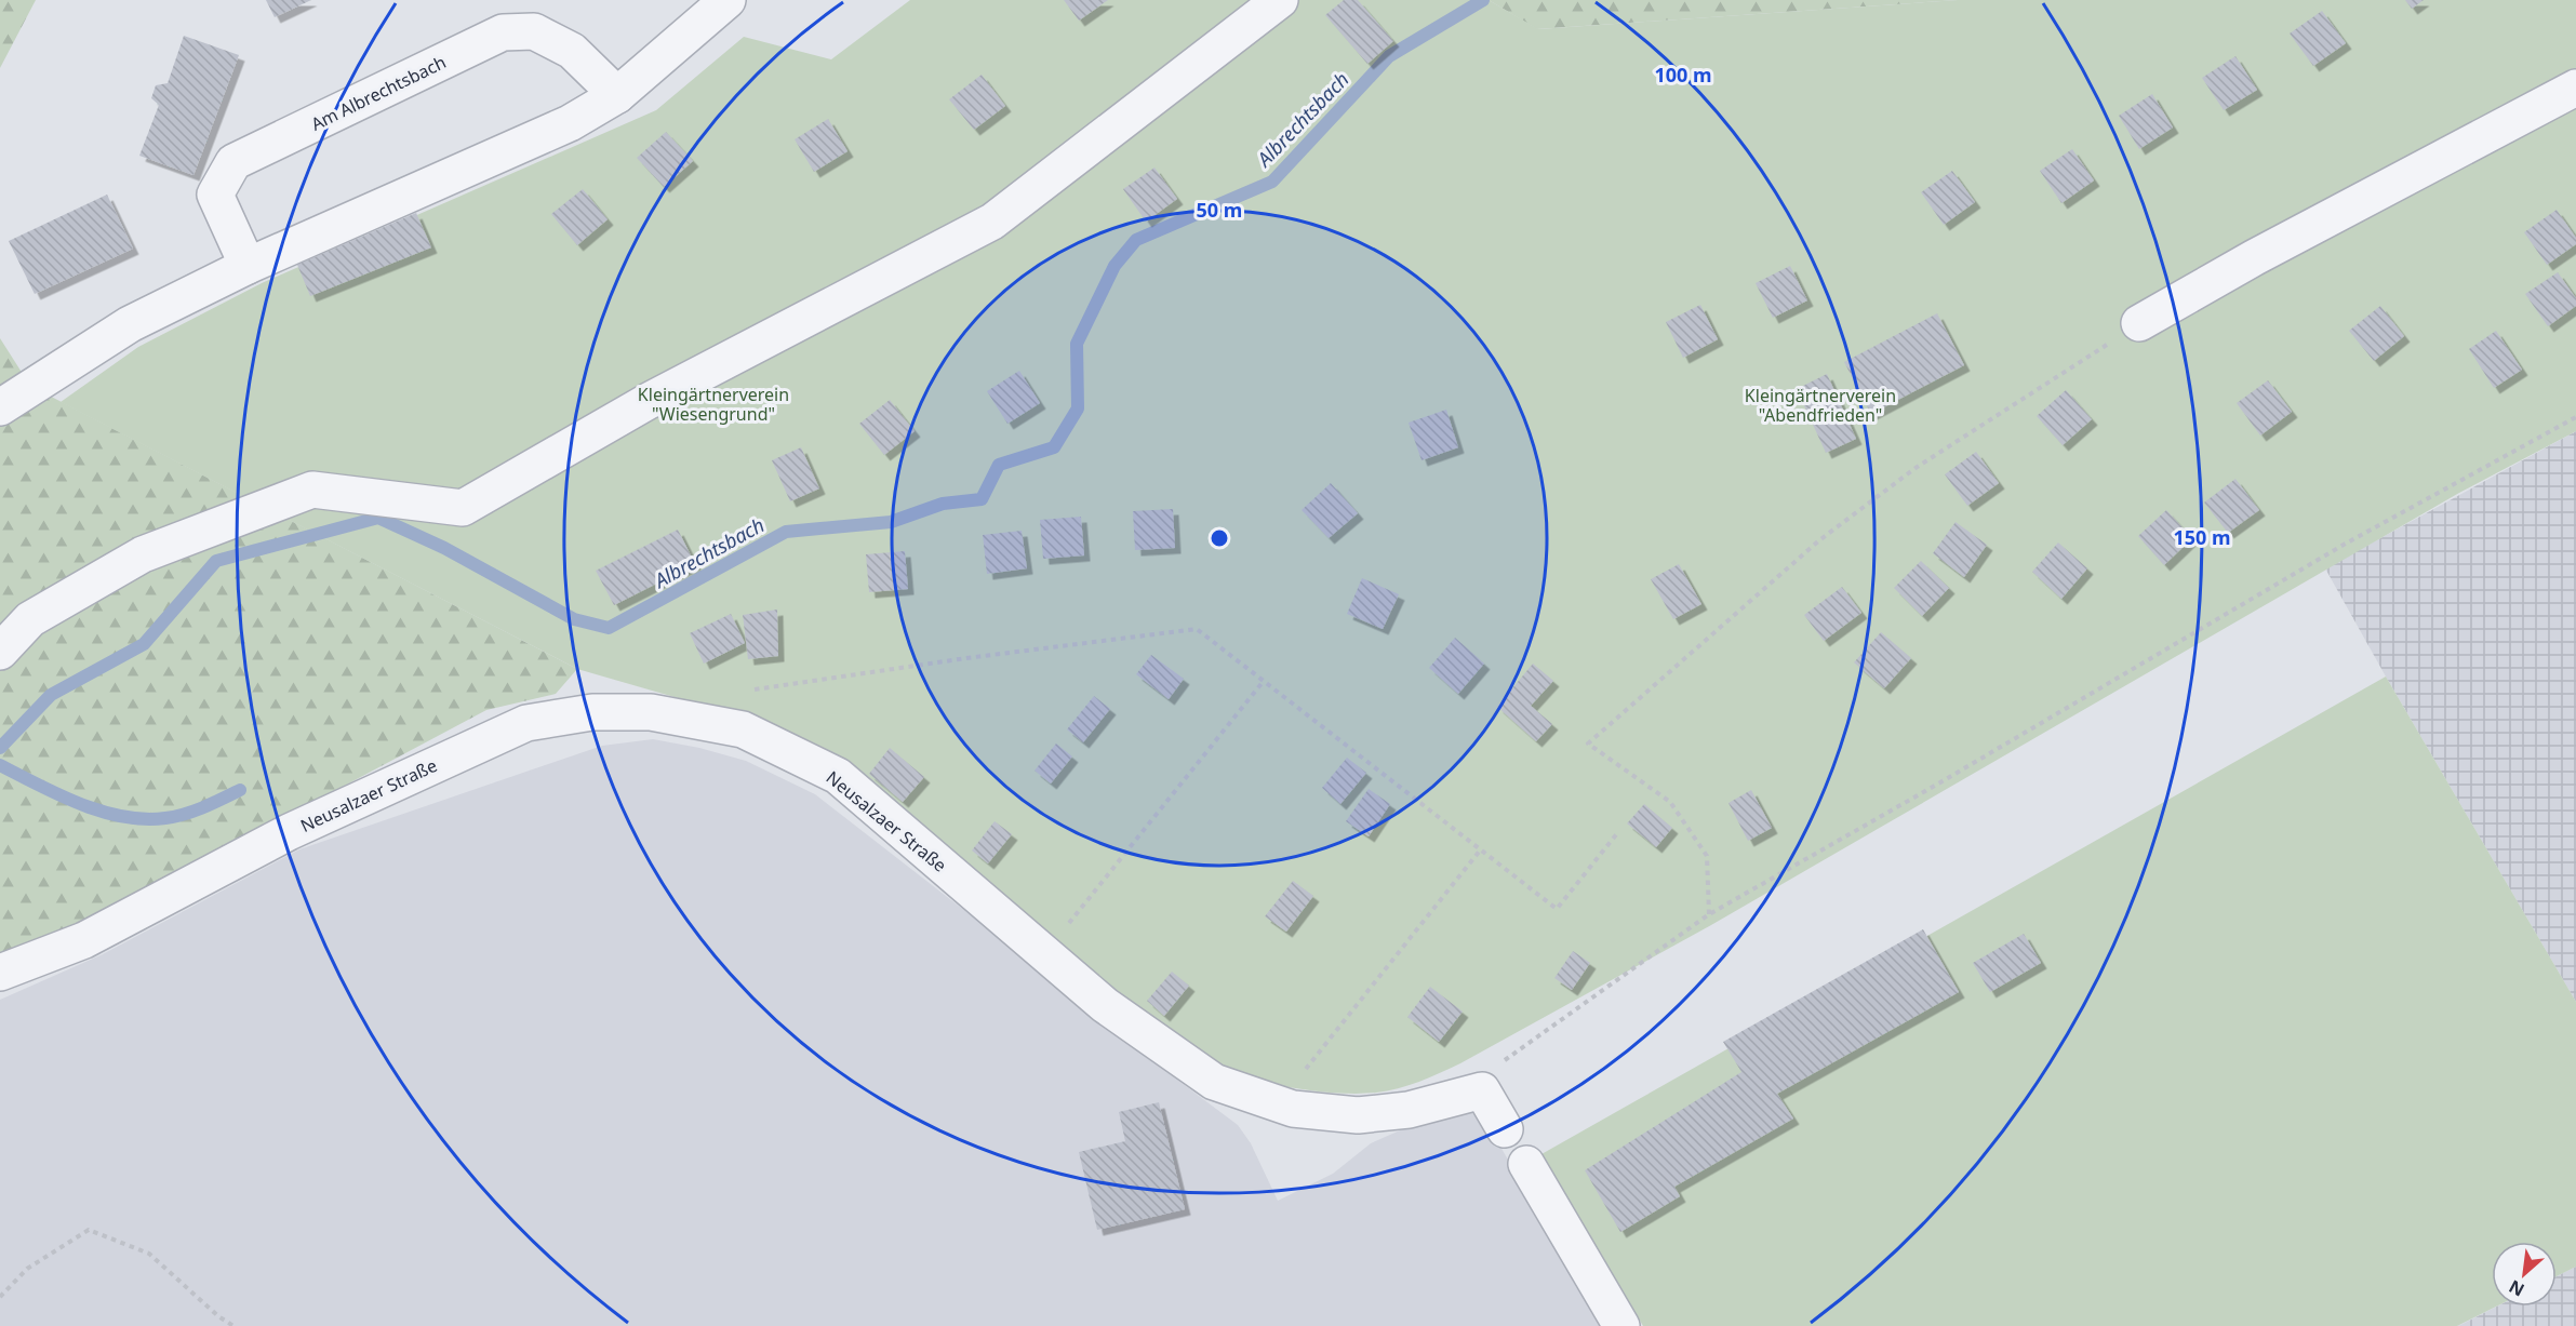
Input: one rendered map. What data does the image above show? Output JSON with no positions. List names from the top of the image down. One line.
{"streets":{"street":["Am Albrechtsbach","Neusalzaer Straße"]},"water":["Albrechtsbach"],"parks":["Kleingärtnerverein \"Wiesengrund\"","Kleingärtnerverein \"Abendfrieden\""],"north":"bottom left","rings":["100 m","50 m","150 m"]}
